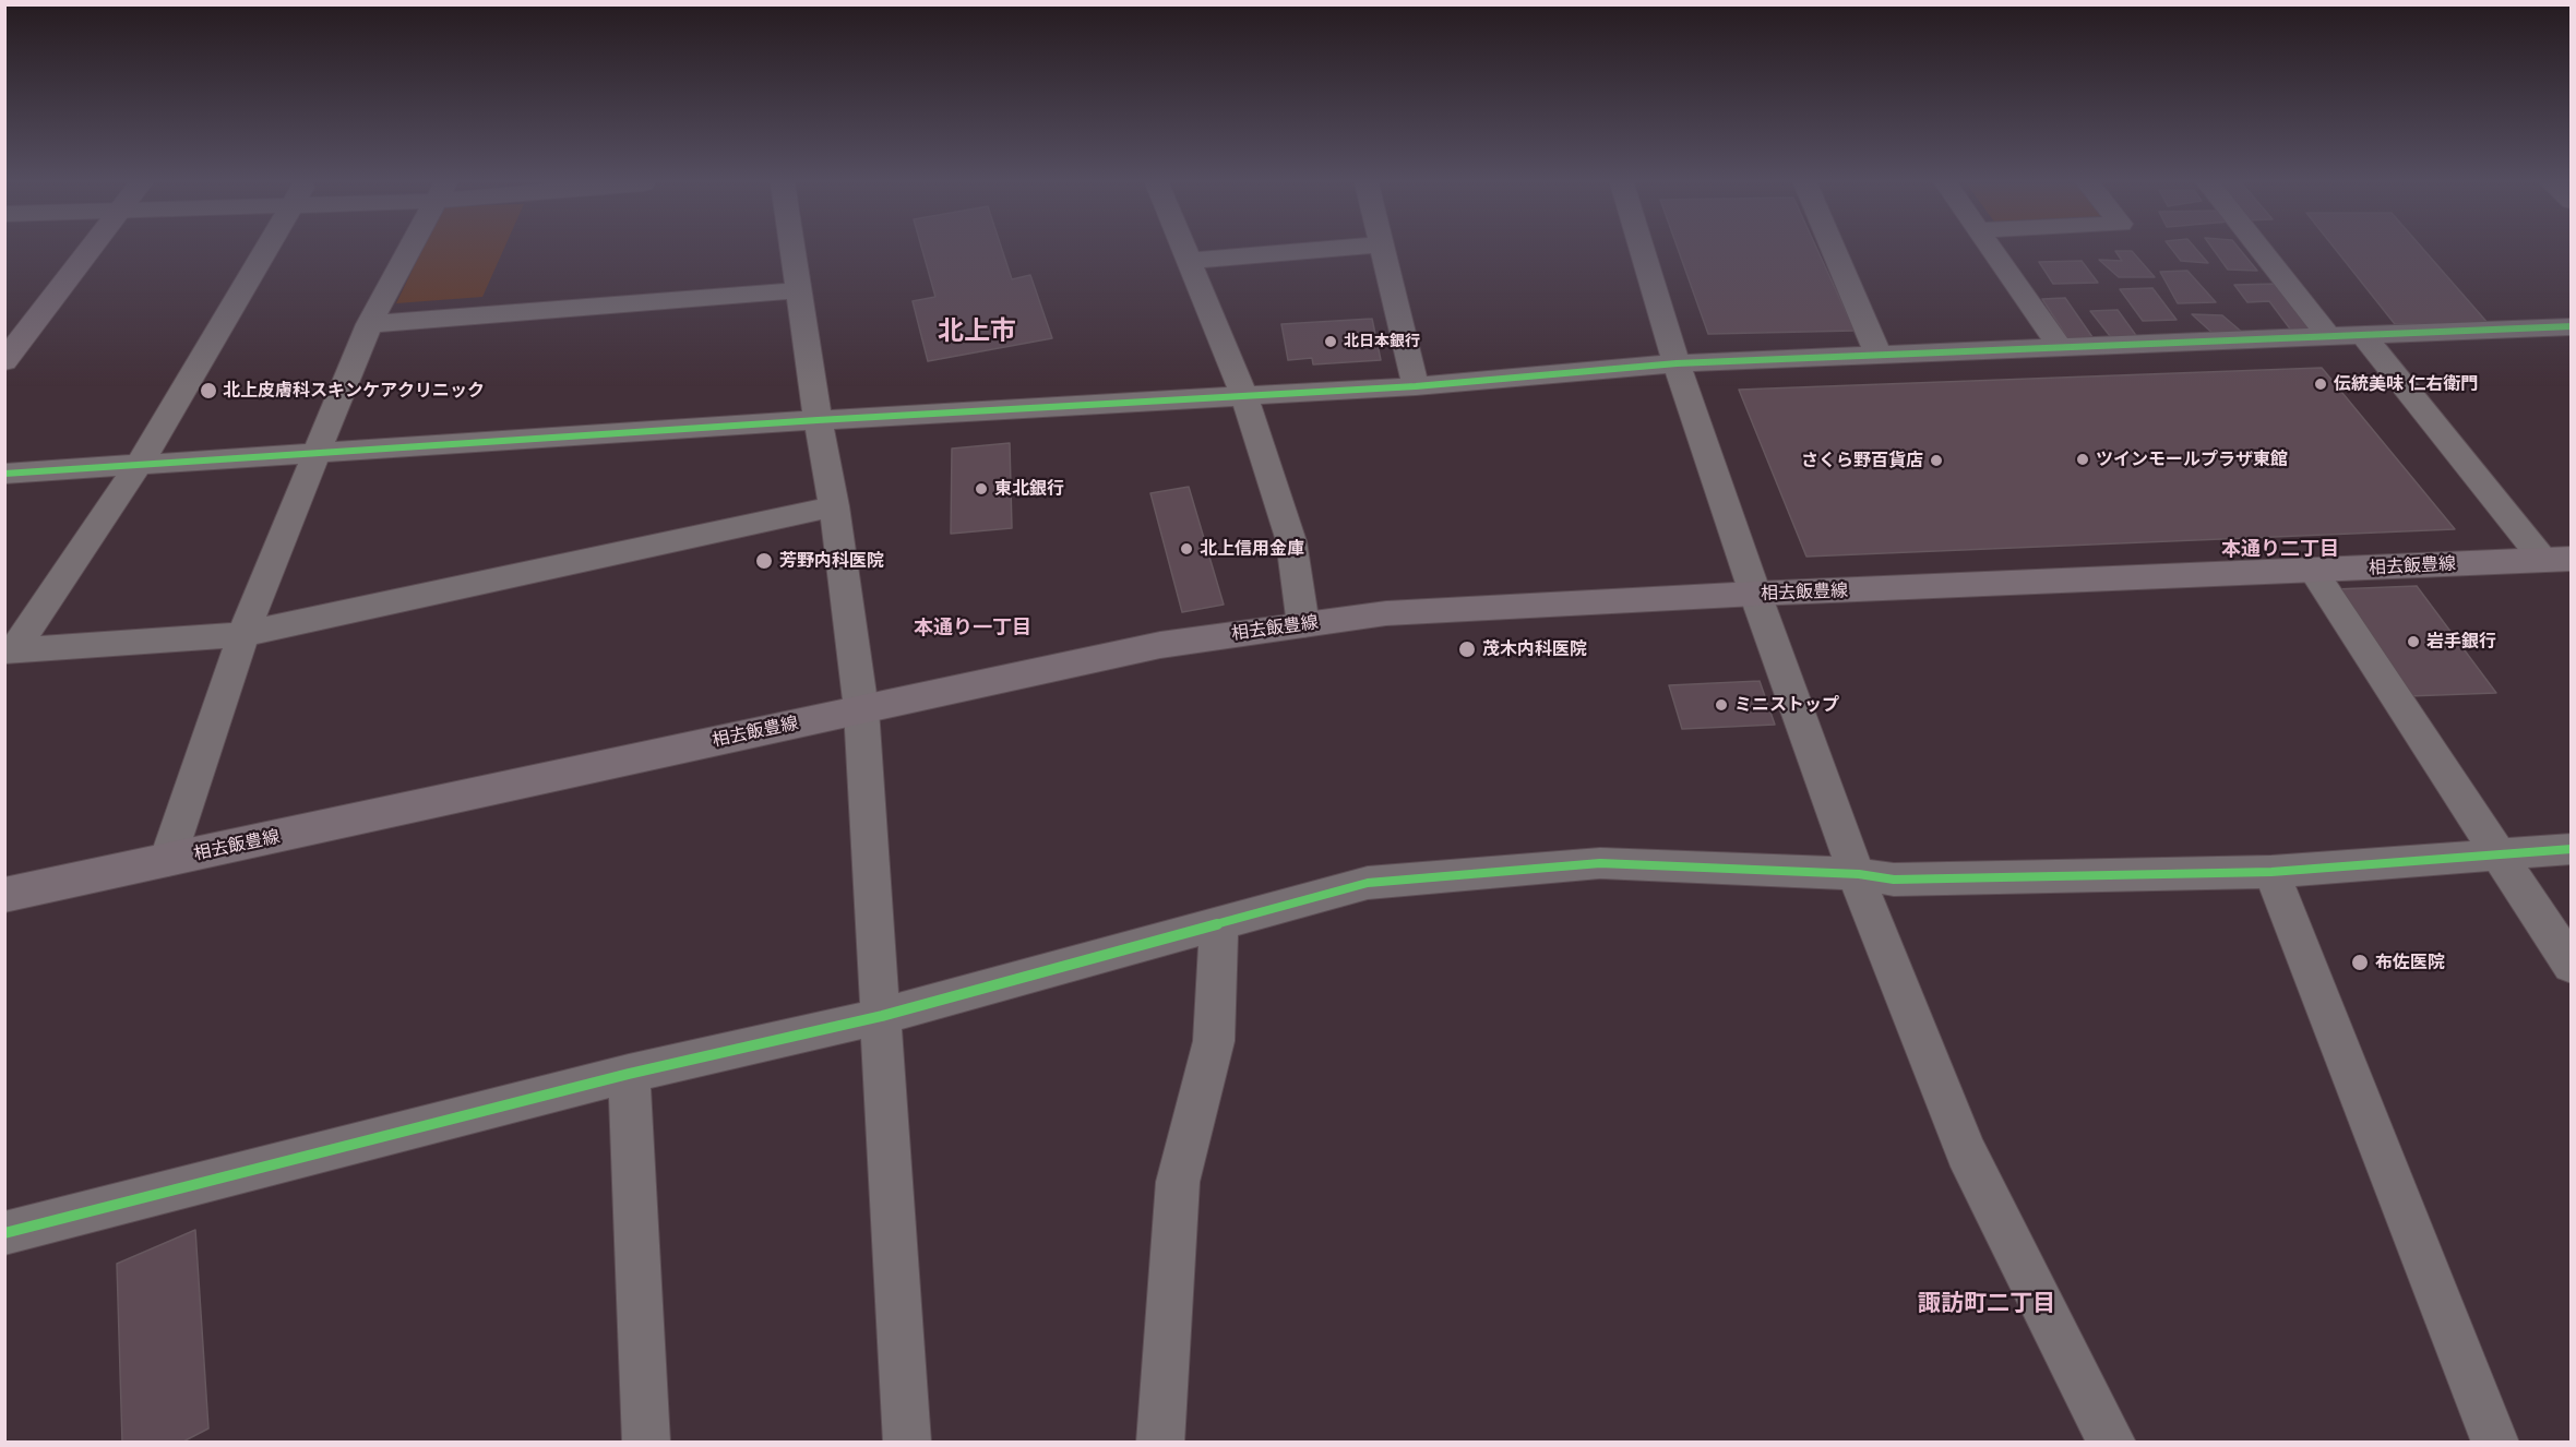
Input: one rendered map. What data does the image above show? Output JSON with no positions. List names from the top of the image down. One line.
{"streets":{"main road":["相去飯豊線"]},"districts":["北上市","本通り二丁目","本通り一丁目","諏訪町二丁目"],"places":["北日本銀行","伝統美味 仁右衛門","北上皮膚科スキンケアクリニック","ツインモールプラザ東館","さくら野百貨店","東北銀行","北上信用金庫","芳野内科医院","岩手銀行","茂木内科医院","ミニストップ","布佐医院"]}
